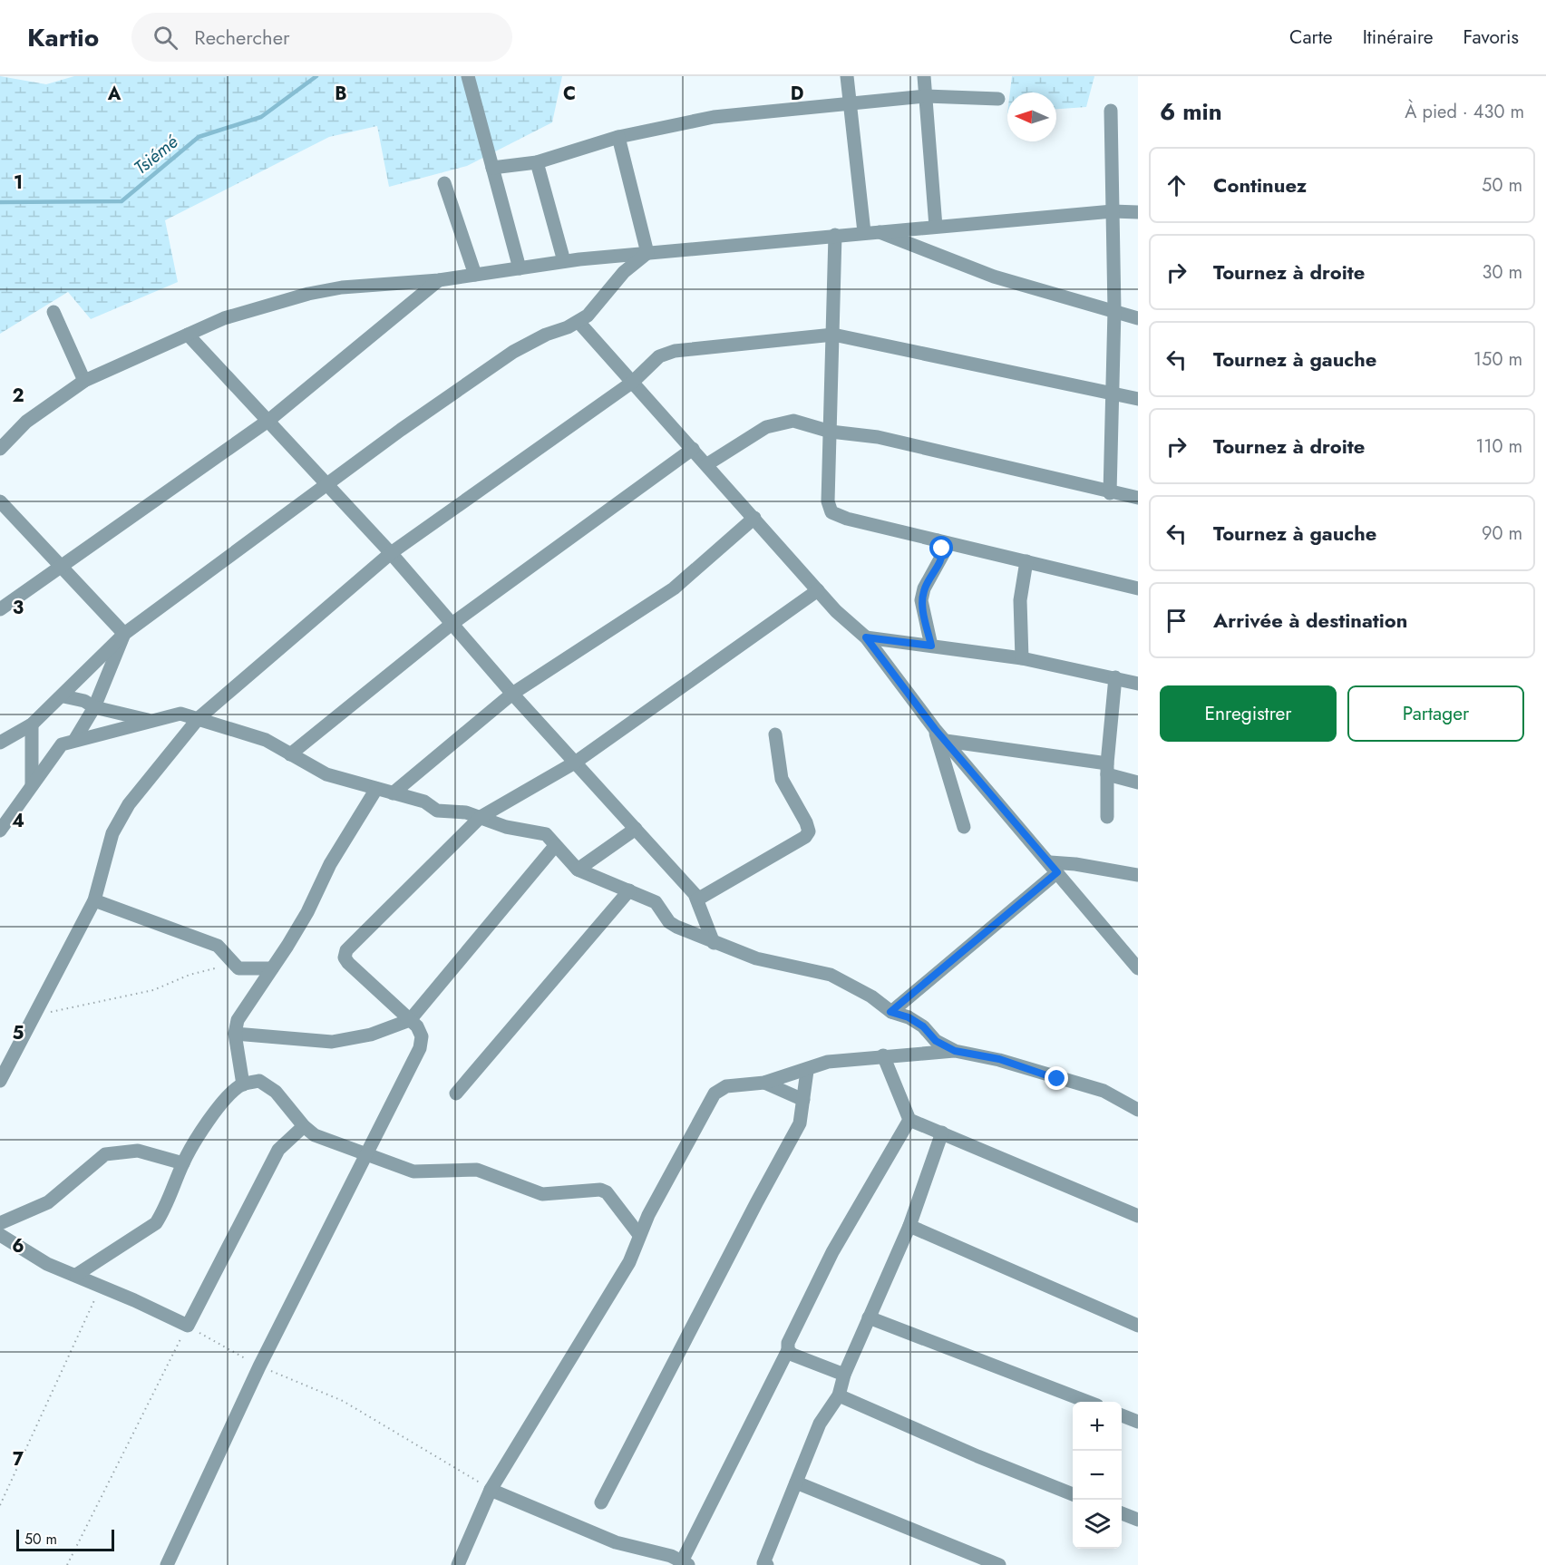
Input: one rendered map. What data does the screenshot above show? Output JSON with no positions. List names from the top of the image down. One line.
{"water":["Tsiémé"],"scale_bar":"50 m","north":"left","page":{"header":"Kartio","search":"Rechercher","nav":["Carte","Itinéraire","Favoris"],"heading":["6 min","À pied · 430 m"],"list":[["Continuez","50 m"],["Tournez à droite","30 m"],["Tournez à gauche","150 m"],["Tournez à droite","110 m"],["Tournez à gauche","90 m"],"Arrivée à destination"],"buttons":["Enregistrer","Partager"],"map_buttons":["+","−"],"scale":"50 m"},"grid":{"columns":["A","B","C","D"],"rows":["1","2","3","4","5","6","7"]}}
